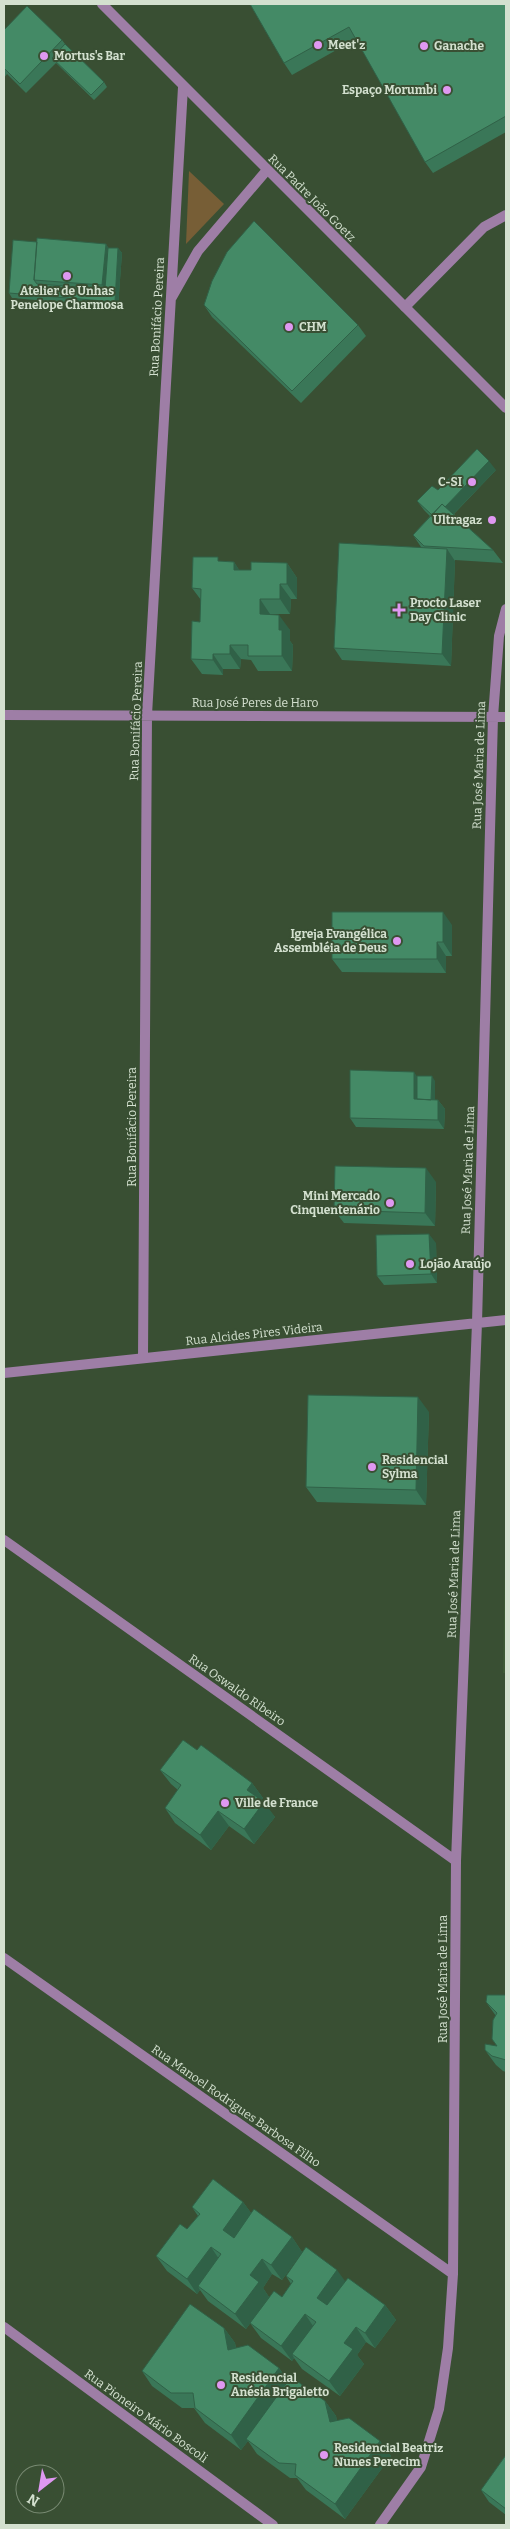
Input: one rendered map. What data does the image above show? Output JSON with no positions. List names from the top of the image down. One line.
{"streets":{"street":["Rua Padre João Goetz","Rua Bonifácio Pereira","Rua José Peres de Haro","Rua José Maria de Lima","Rua Alcides Pires Videira","Rua Oswaldo Ribeiro","Rua Manoel Rodrigues Barbosa Filho","Rua Pioneiro Mário Boscoli"]},"crossings":[["Rua Padre João Goetz","Rua Bonifácio Pereira"],["Rua Bonifácio Pereira","Rua José Peres de Haro"],["Rua Bonifácio Pereira","Rua Alcides Pires Videira"],["Rua José Peres de Haro","Rua José Maria de Lima"],["Rua José Maria de Lima","Rua Alcides Pires Videira"],["Rua José Maria de Lima","Rua Oswaldo Ribeiro"],["Rua José Maria de Lima","Rua Manoel Rodrigues Barbosa Filho"]],"places":{"other":["Meet'z","Ganache","Mortus's Bar","Espaço Morumbi","Atelier de Unhas Penelope Charmosa","CHM","C-SI","Ultragaz","Igreja Evangélica Assembléia de Deus","Mini Mercado Cinquentenário","Lojão Araújo","Residencial Sylma","Ville de France","Residencial Anésia Brigaletto","Residencial Beatriz Nunes Perecim"],"health":["Procto Laser Day Clinic"]},"north":"bottom left"}
